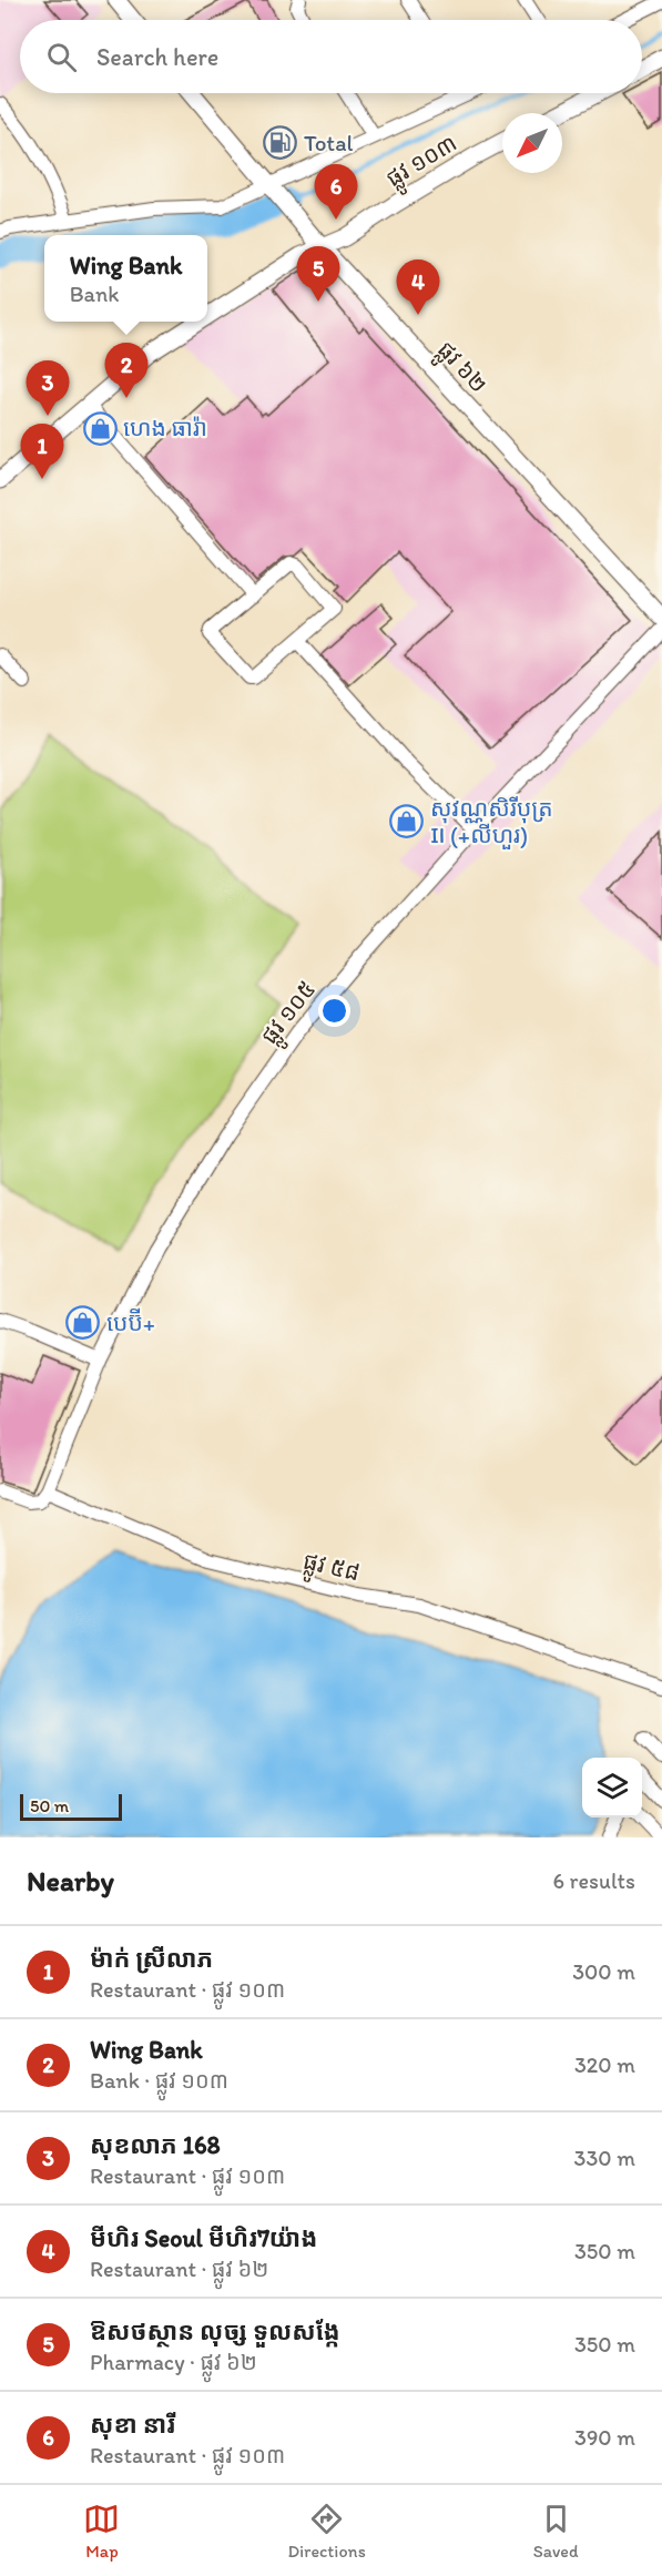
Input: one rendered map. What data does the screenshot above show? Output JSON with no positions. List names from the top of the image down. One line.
{"streets":{"street":["ផ្លូវ ១០៣","ផ្លូវ ៦២","ផ្លូវ ១០៥","ផ្លូវ ៥៨"]},"crossings":[["ផ្លូវ ១០៣","ផ្លូវ ៦២"],["ផ្លូវ ១០៥","ផ្លូវ ៥៨"]],"places":{"fuel station":["Total"],"shop":["ហេង ធារ៉ា","សុវណ្ណសិរីបុត្រ II (+លីហួរ)","បេប៊ី+"]},"scale_bar":"50 m","north":"bottom left","page":{"search":"Search here","pins":["6","5","4","2","3","1"],"popup":["Wing Bank","Bank"],"scale":"50 m","heading":["Nearby","6 results"],"list":[{"mark":"1","name":"ម៉ាក់ ស្រីលាភ","note":"Restaurant · ផ្លូវ ១០៣","value":"300 m"},{"mark":"2","name":"Wing Bank","note":"Bank · ផ្លូវ ១០៣","value":"320 m"},{"mark":"3","name":"សុខលាភ 168","note":"Restaurant · ផ្លូវ ១០៣","value":"330 m"},{"mark":"4","name":"មីហិរ Seoul មីហិរ7យ៉ាង","note":"Restaurant · ផ្លូវ ៦២","value":"350 m"},{"mark":"5","name":"ឱសថស្ថាន លុច្ស ទួលសង្កែ","note":"Pharmacy · ផ្លូវ ៦២","value":"350 m"},{"mark":"6","name":"សុខា នារី","note":"Restaurant · ផ្លូវ ១០៣","value":"390 m"}],"nav":["Map","Directions","Saved"]}}
